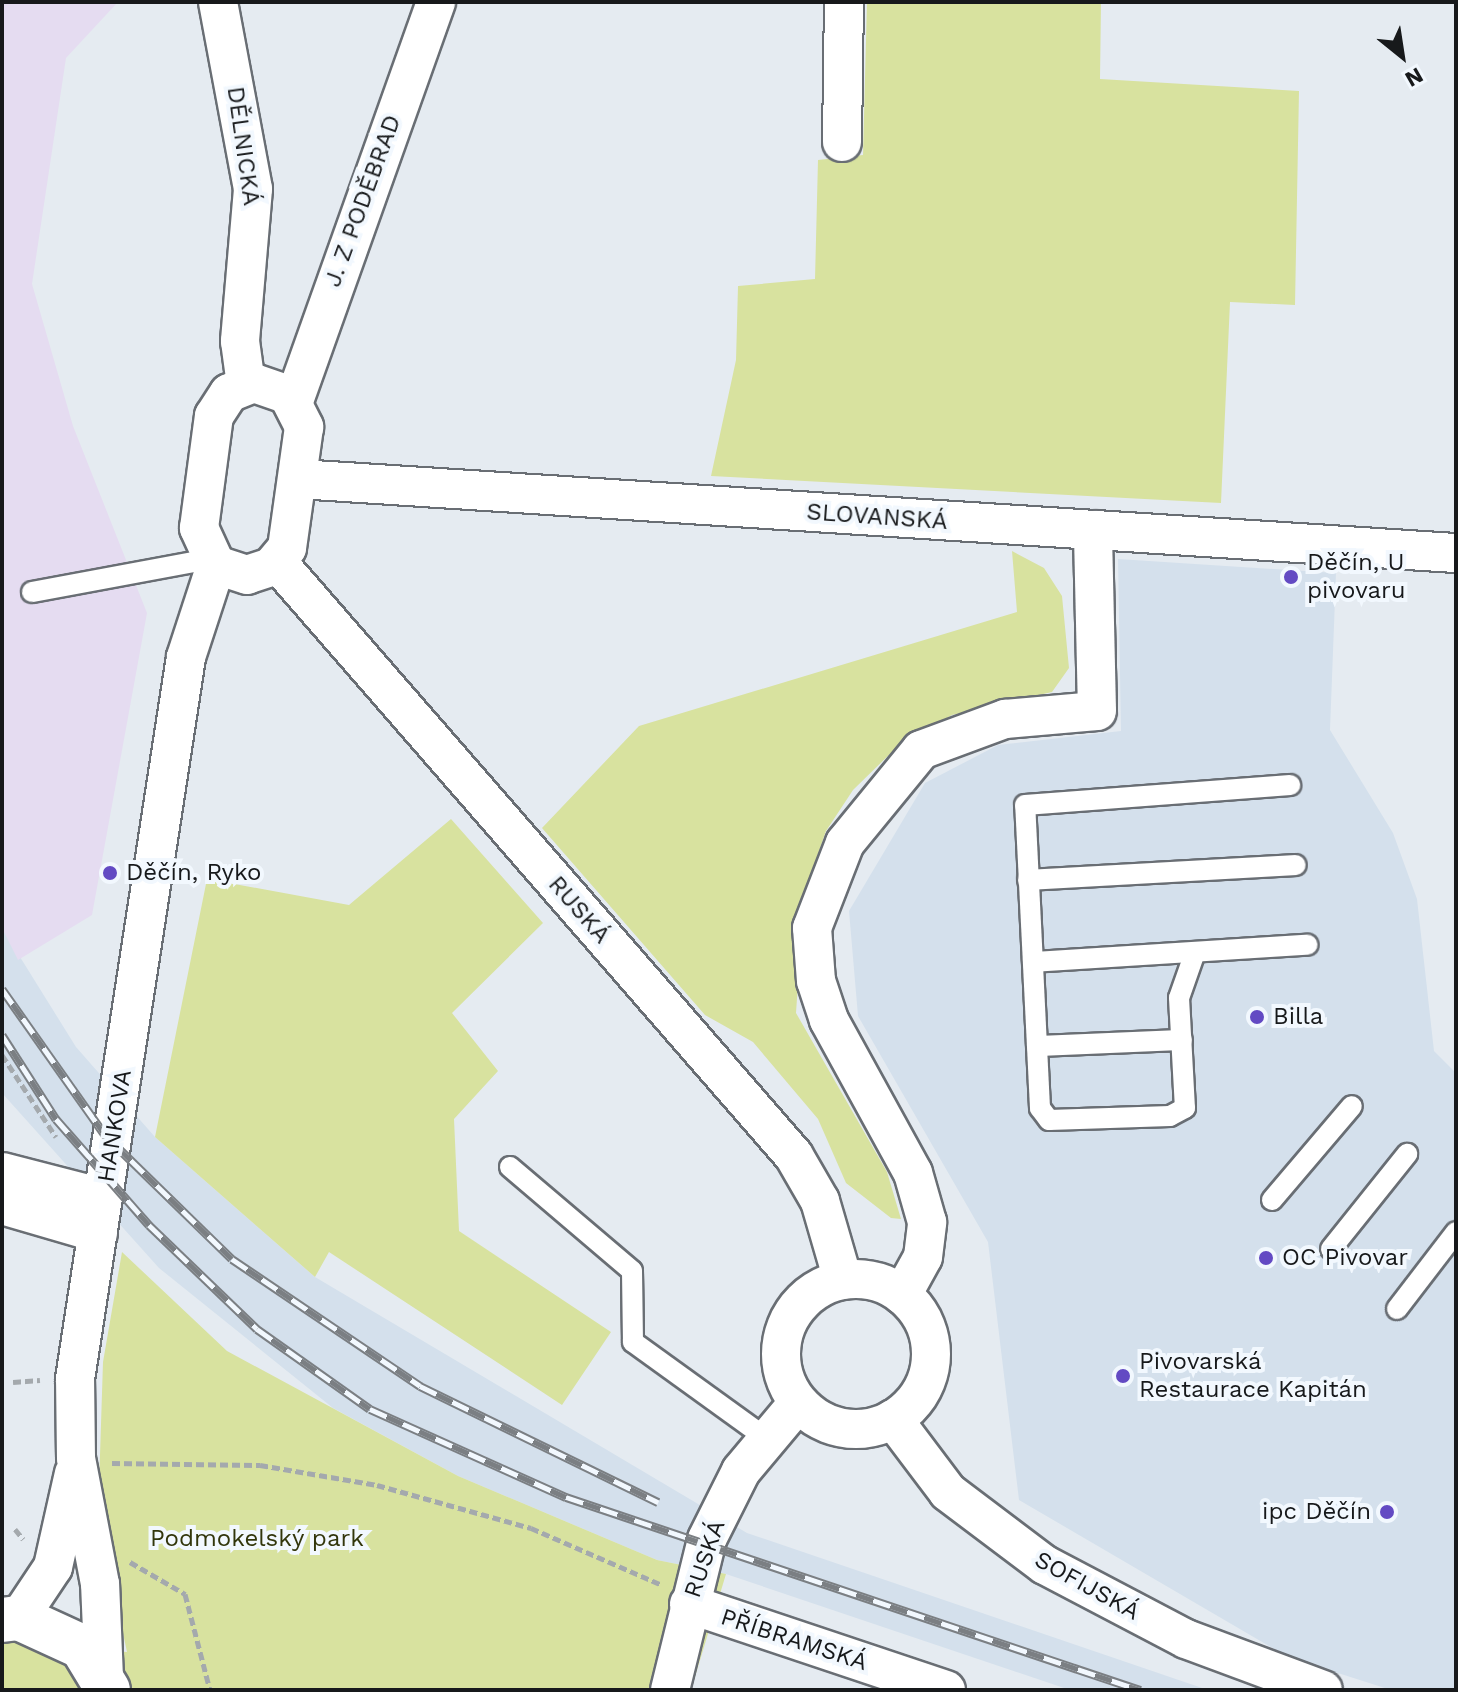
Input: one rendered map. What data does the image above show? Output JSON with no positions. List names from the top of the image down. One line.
{"streets":{"street":["DĚLNICKÁ","J. Z PODĚBRAD","SLOVANSKÁ","RUSKÁ","HANKOVA","SOFIJSKÁ","PŘÍBRAMSKÁ"]},"crossings":[["RUSKÁ","SOFIJSKÁ"],["RUSKÁ","PŘÍBRAMSKÁ"]],"parks":["Podmokelský park"],"places":["Děčín, U pivovaru","Děčín, Ryko","Billa","OC Pivovar","Pivovarská Restaurace Kapitán","ipc Děčín"],"north":"bottom right"}
